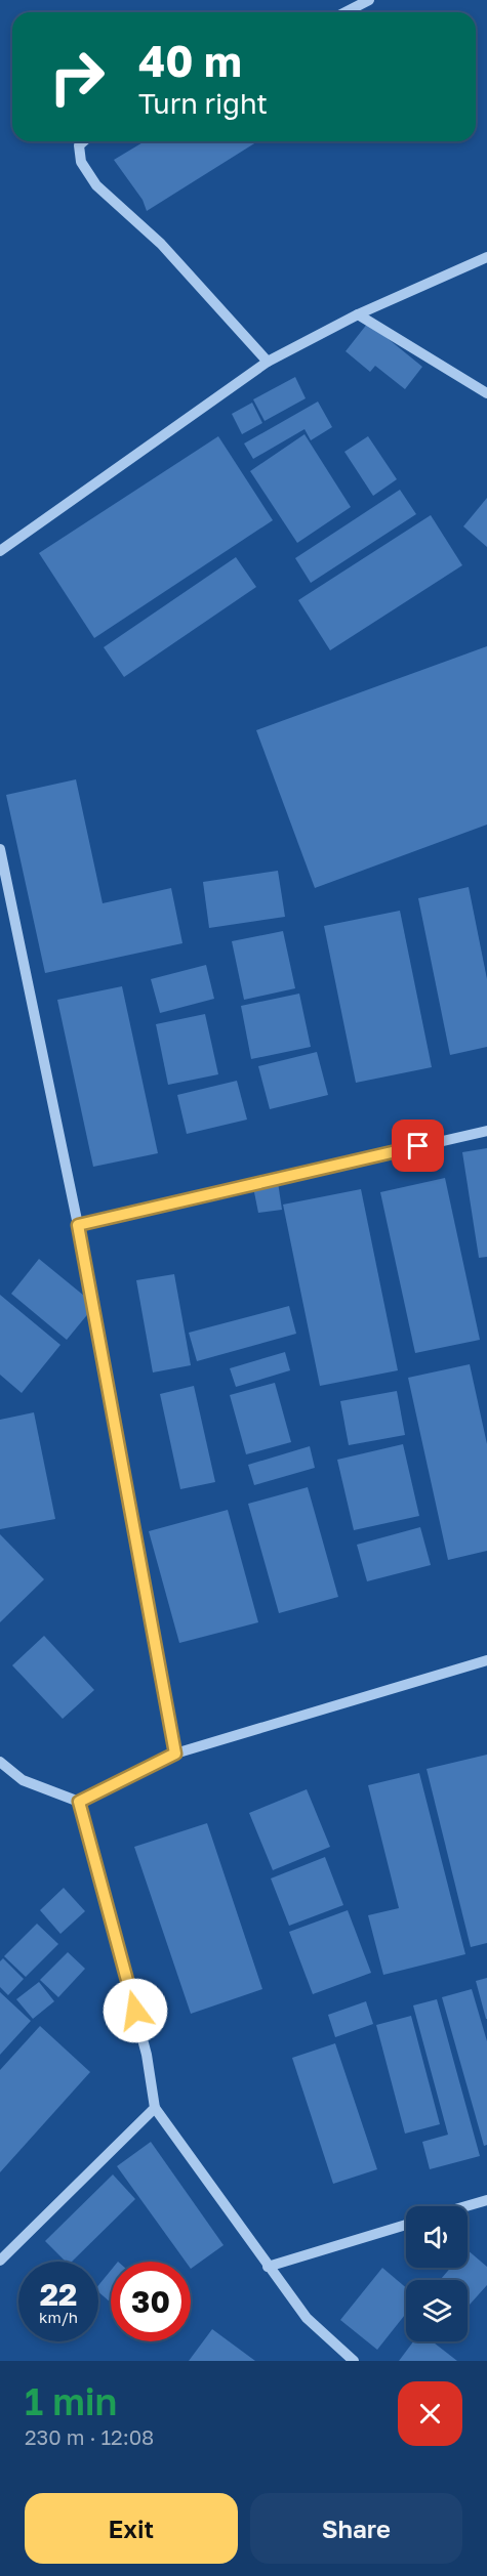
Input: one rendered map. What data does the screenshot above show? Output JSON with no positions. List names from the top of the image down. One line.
{"page":{"turn":["40 m","Turn right"],"speed":"22 km/h","limit":"30","heading":["1 min","230 m · 12:08"],"buttons":["Exit","Share"]}}
